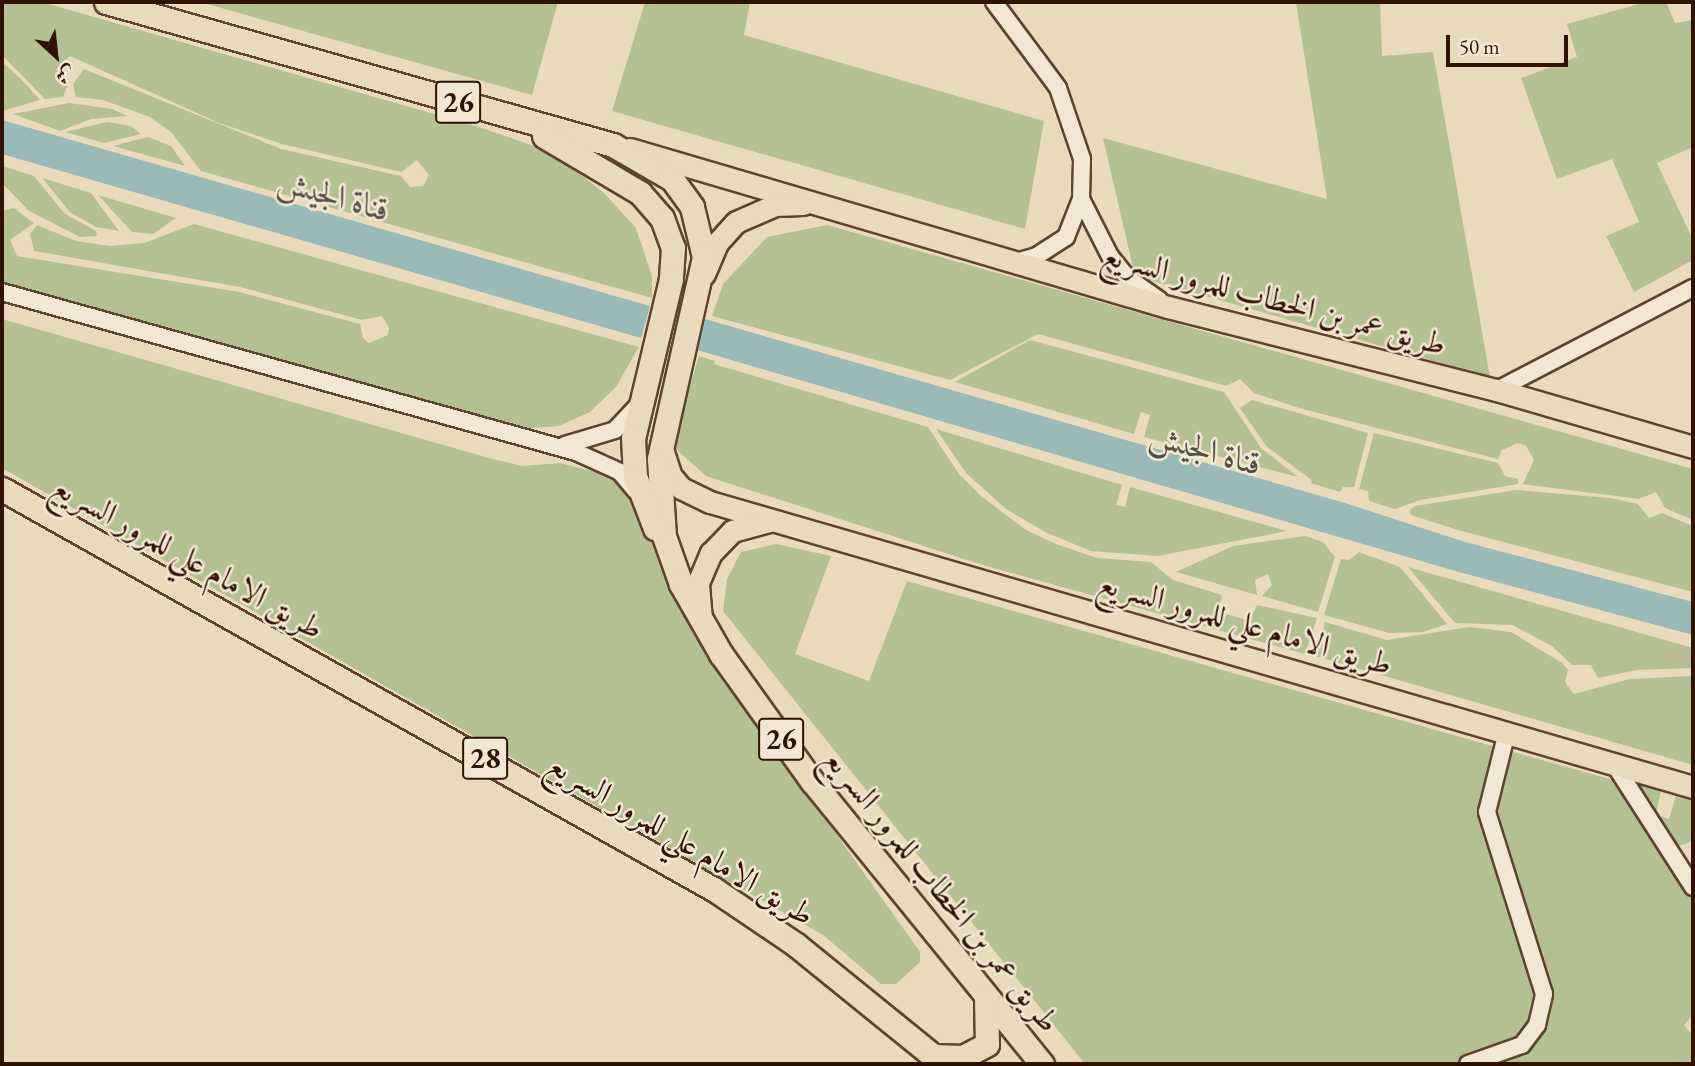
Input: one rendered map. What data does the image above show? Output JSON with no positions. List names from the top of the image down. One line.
{"streets":{"highway":["26","طريق عمر بن الخطاب للمرور السريع","طريق الامام علي للمرور السريع","28"]},"crossings":[["طريق عمر بن الخطاب للمرور السريع","طريق الامام علي للمرور السريع"]],"water":["قناة الجيش"],"scale_bar":"50 m","north":"bottom right"}
